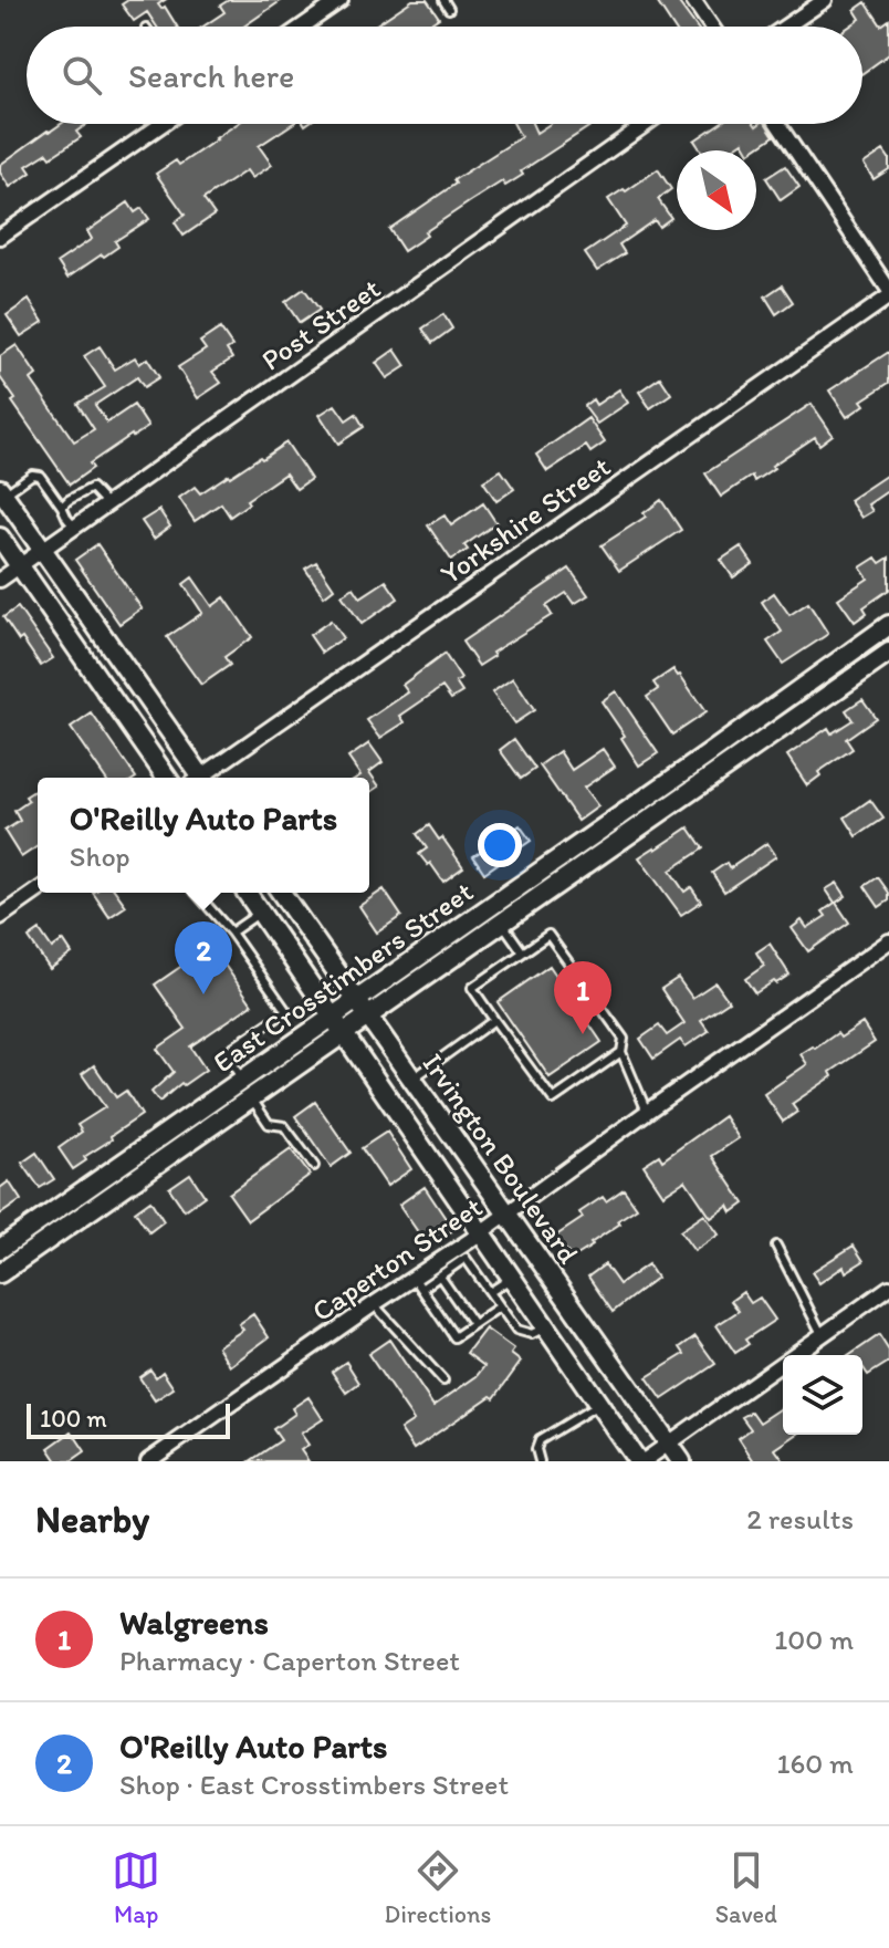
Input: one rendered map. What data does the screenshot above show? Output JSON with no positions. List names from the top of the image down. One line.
{"streets":{"main road":["East Crosstimbers Street","Irvington Boulevard"],"street":["Post Street","Yorkshire Street","Caperton Street"]},"crossings":[["East Crosstimbers Street","Irvington Boulevard"],["Irvington Boulevard","Caperton Street"]],"scale_bar":"100 m","north":"bottom right","page":{"search":"Search here","popup":["O'Reilly Auto Parts","Shop"],"pins":["2","1"],"scale":"100 m","heading":["Nearby","2 results"],"list":[{"mark":"1","name":"Walgreens","note":"Pharmacy · Caperton Street","value":"100 m"},{"mark":"2","name":"O'Reilly Auto Parts","note":"Shop · East Crosstimbers Street","value":"160 m"}],"nav":["Map","Directions","Saved"]}}
